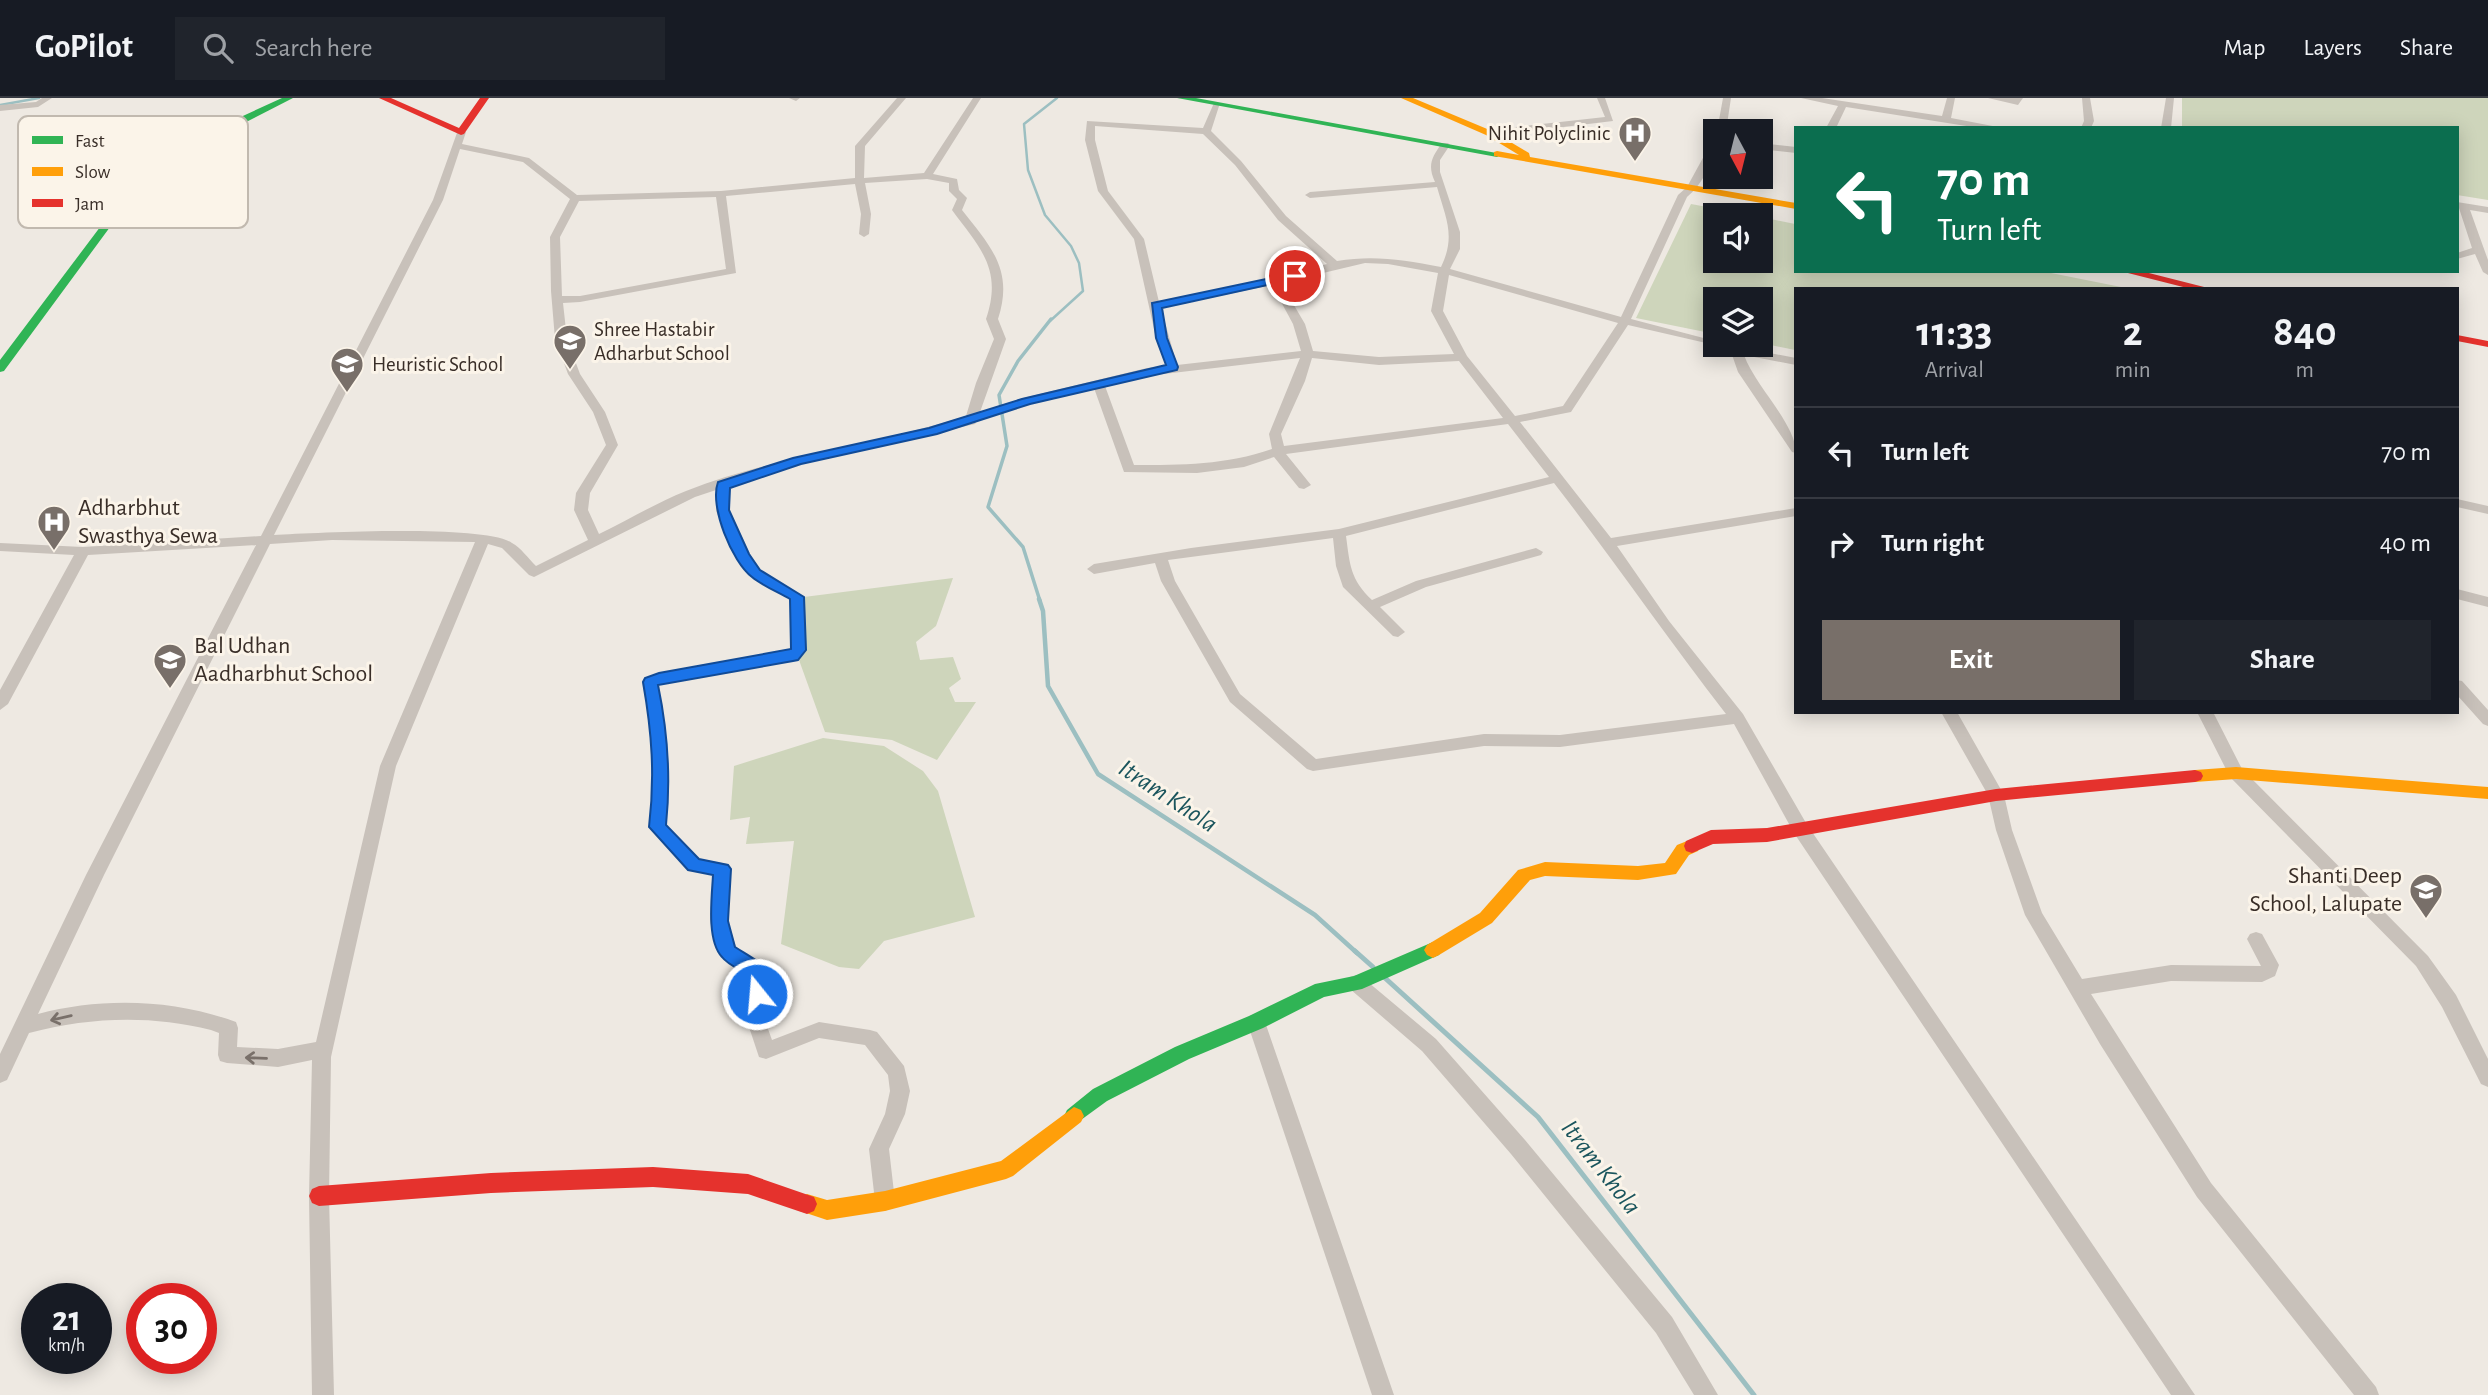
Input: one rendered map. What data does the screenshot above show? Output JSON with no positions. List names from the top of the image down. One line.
{"water":["Itram Khola"],"places":{"hospital":["Nihit Polyclinic","Adharbhut Swasthya Sewa"],"school or university":["Shree Hastabir Adharbut School","Heuristic School","Bal Udhan Aadharbhut School","Shanti Deep School, Lalupate"]},"legend":["Fast","Slow","Jam"],"north":"bottom","page":{"header":"GoPilot","search":"Search here","nav":["Map","Layers","Share"],"turn":["70 m","Turn left"],"eta":["11:33","Arrival","2","min","840","m"],"list":[{"name":"Turn left","value":"70 m"},{"name":"Turn right","value":"40 m"}],"buttons":["Exit","Share"],"speed":"21 km/h","limit":"30"}}
